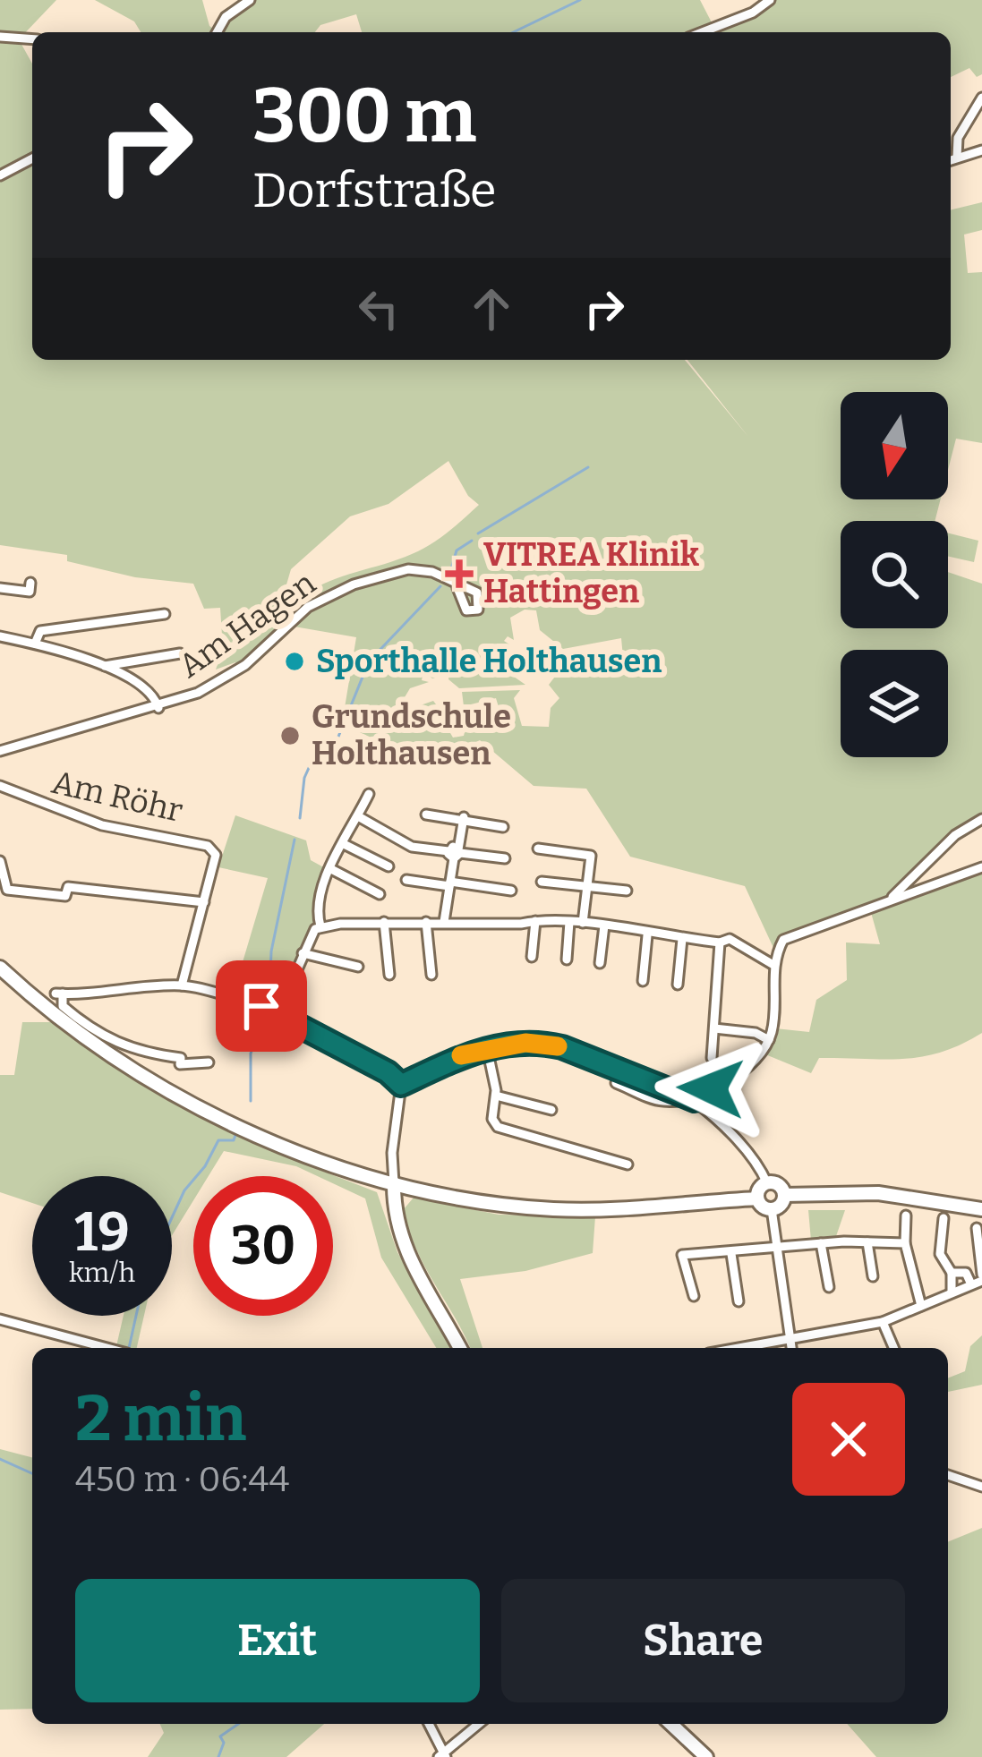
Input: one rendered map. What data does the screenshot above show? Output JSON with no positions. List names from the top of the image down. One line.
{"streets":{"street":["Am Hagen","Am Röhr"]},"places":{"health":["VITREA Klinik Hattingen"],"other":["Sporthalle Holthausen","Grundschule Holthausen"]},"north":"bottom","page":{"turn":["300 m","Dorfstraße"],"speed":"19 km/h","limit":"30","heading":["2 min","450 m · 06:44"],"buttons":["Exit","Share"]}}
